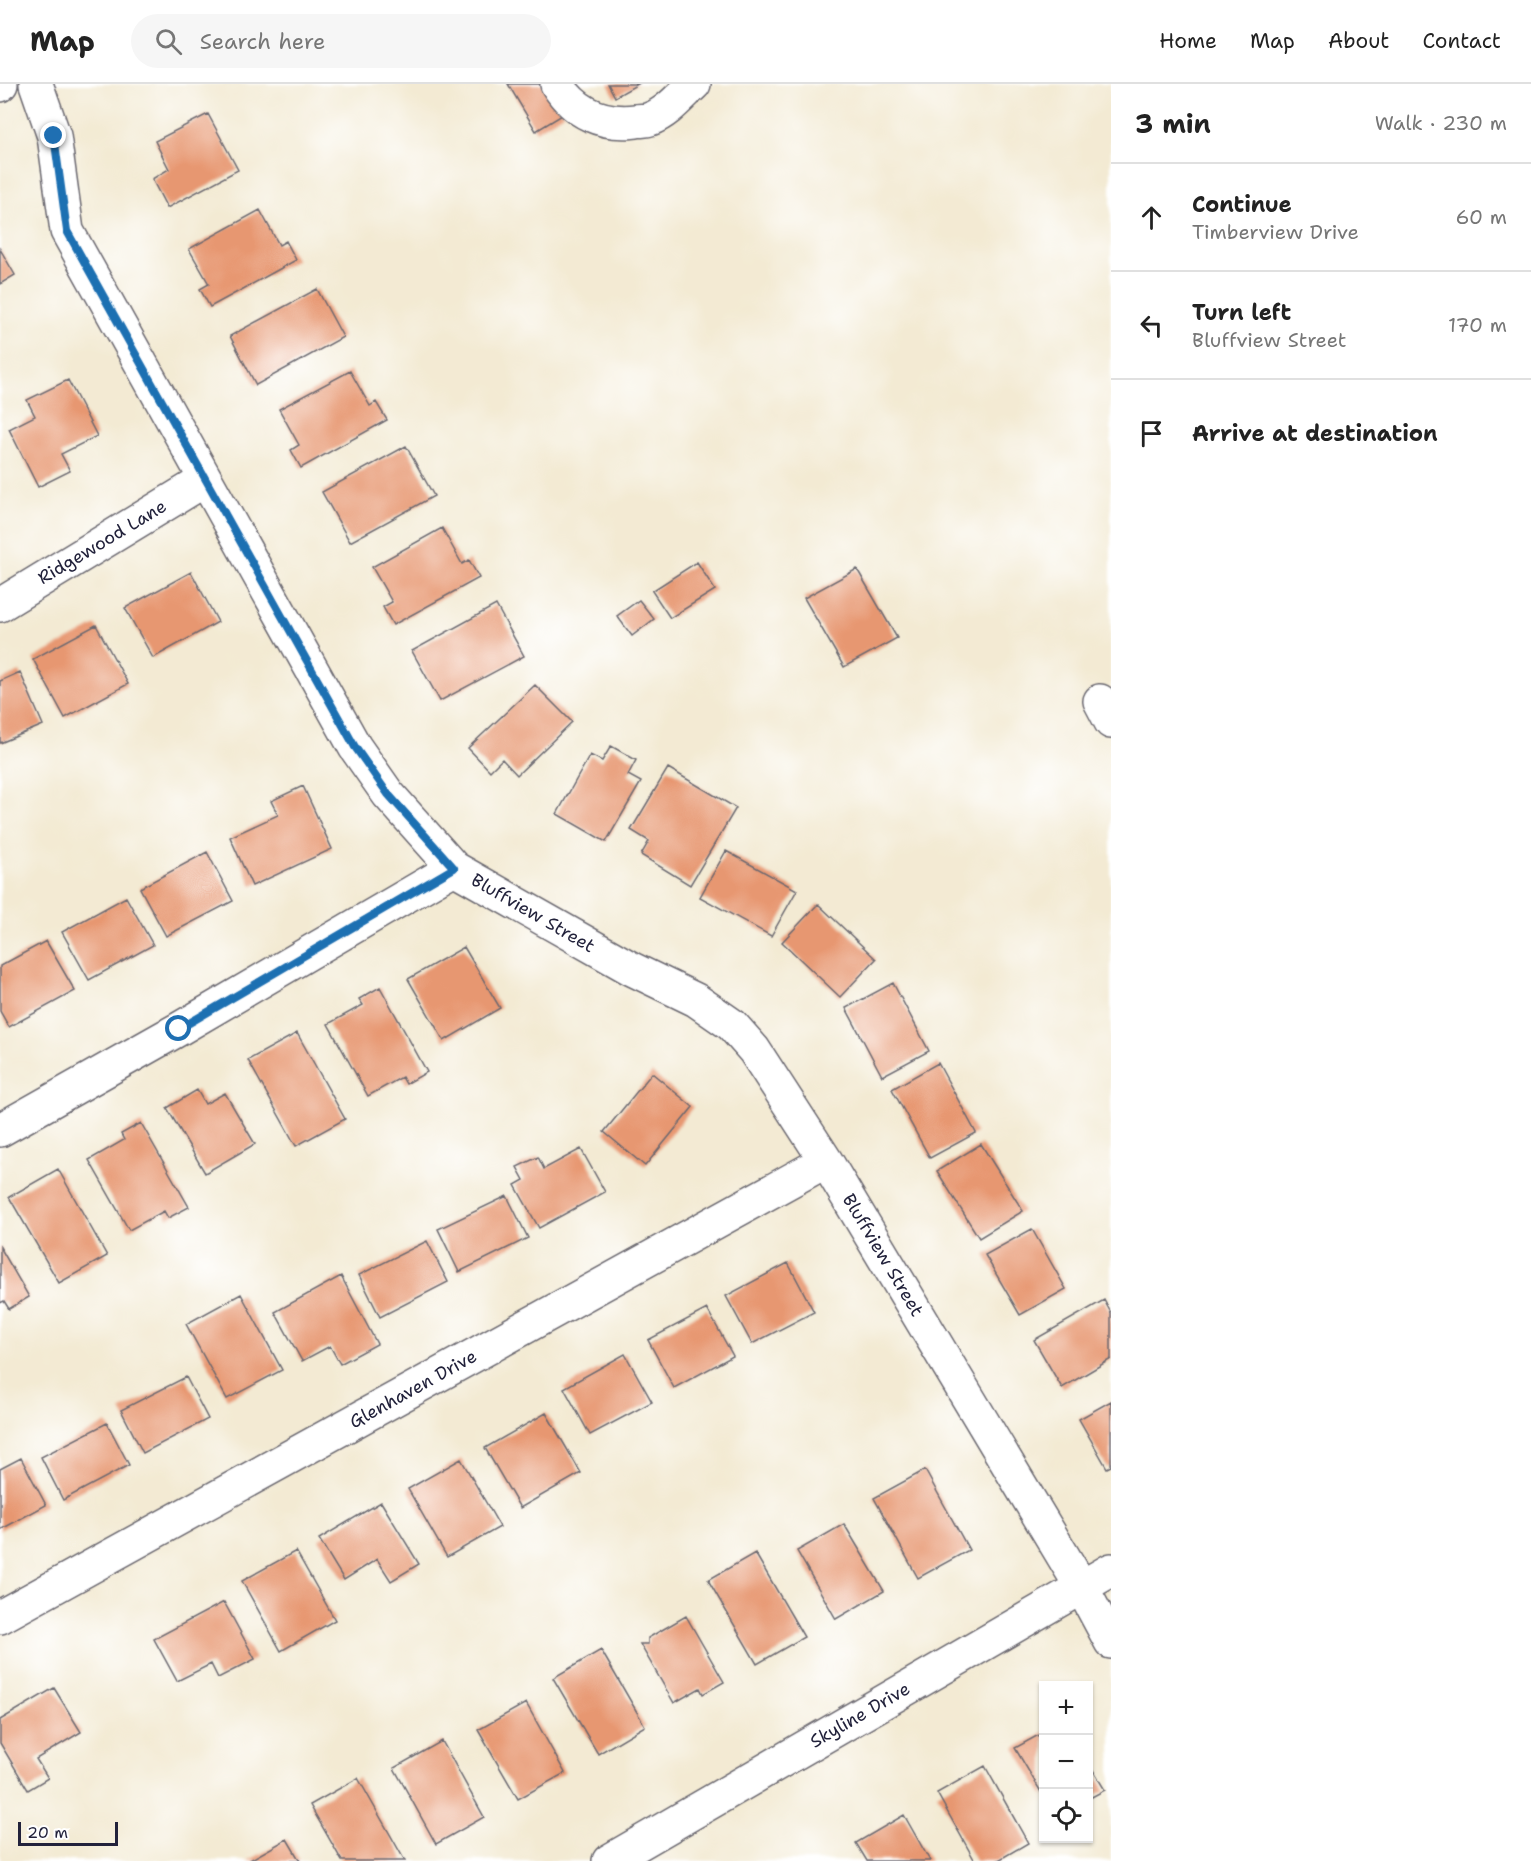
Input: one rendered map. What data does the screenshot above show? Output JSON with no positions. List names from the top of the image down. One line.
{"streets":{"street":["Ridgewood Lane","Bluffview Street","Glenhaven Drive","Skyline Drive"]},"crossings":[["Ridgewood Lane","Bluffview Street"],["Bluffview Street","Glenhaven Drive"],["Bluffview Street","Skyline Drive"]],"scale_bar":"20 m","page":{"header":"Map","search":"Search here","nav":["Home","Map","About","Contact"],"heading":["3 min","Walk · 230 m"],"list":[["Continue","Timberview Drive","60 m"],["Turn left","Bluffview Street","170 m"],"Arrive at destination"],"map_buttons":["+","−"],"scale":"20 m"}}
